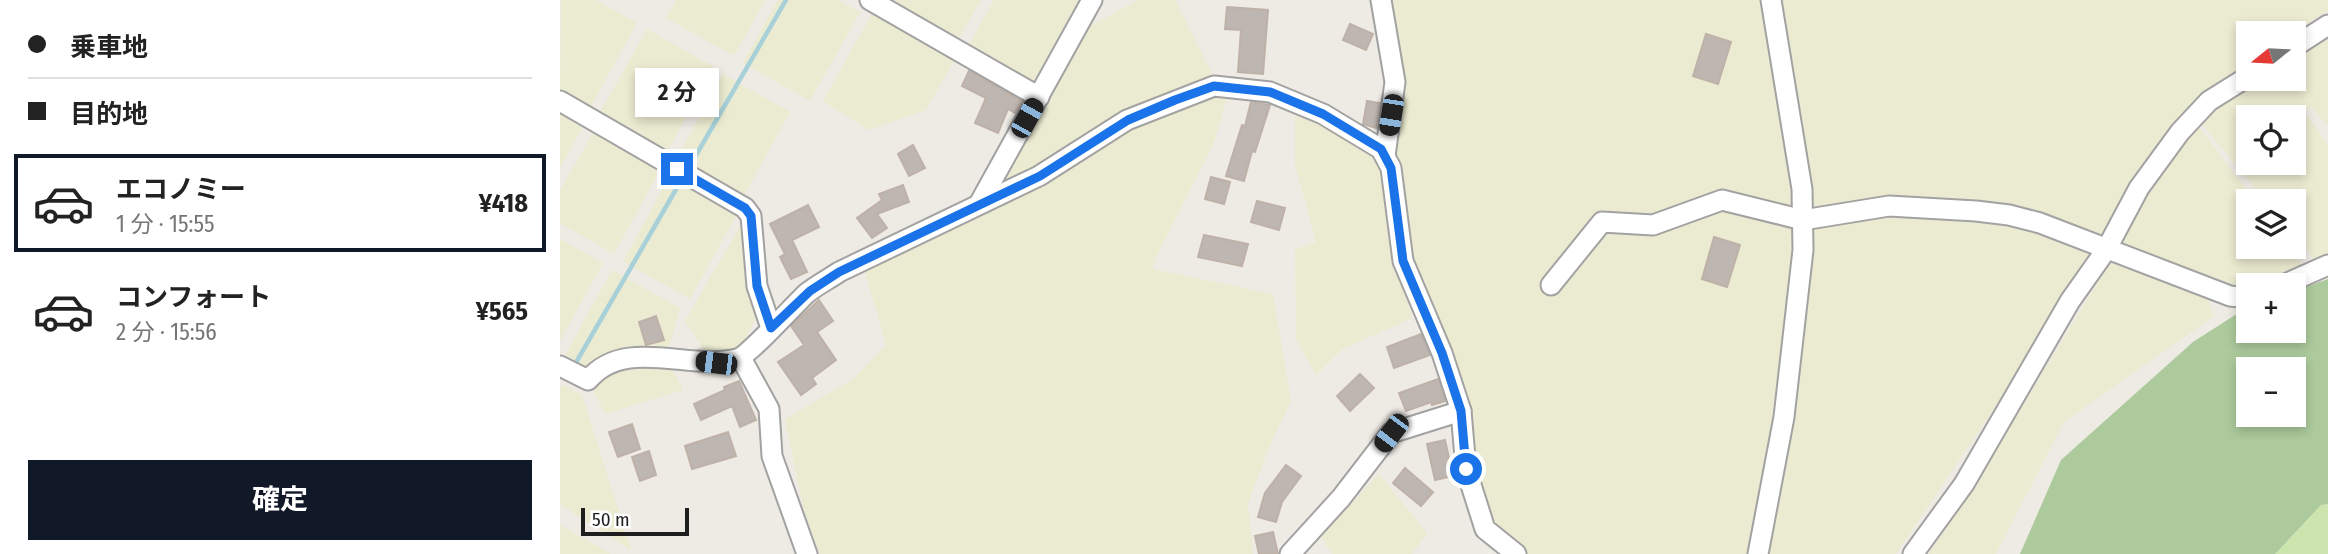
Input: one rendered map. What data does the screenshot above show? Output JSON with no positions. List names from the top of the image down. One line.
{"scale_bar":"50 m","north":"left","page":{"banner":["乗車地","目的地"],"map_buttons":["+","−"],"bubble":"2 分","list":[{"name":"エコノミー","note":"1 分 · 15:55","value":"¥418"},{"name":"コンフォート","note":"2 分 · 15:56","value":"¥565"}],"buttons":"確定","scale":"50 m"}}
